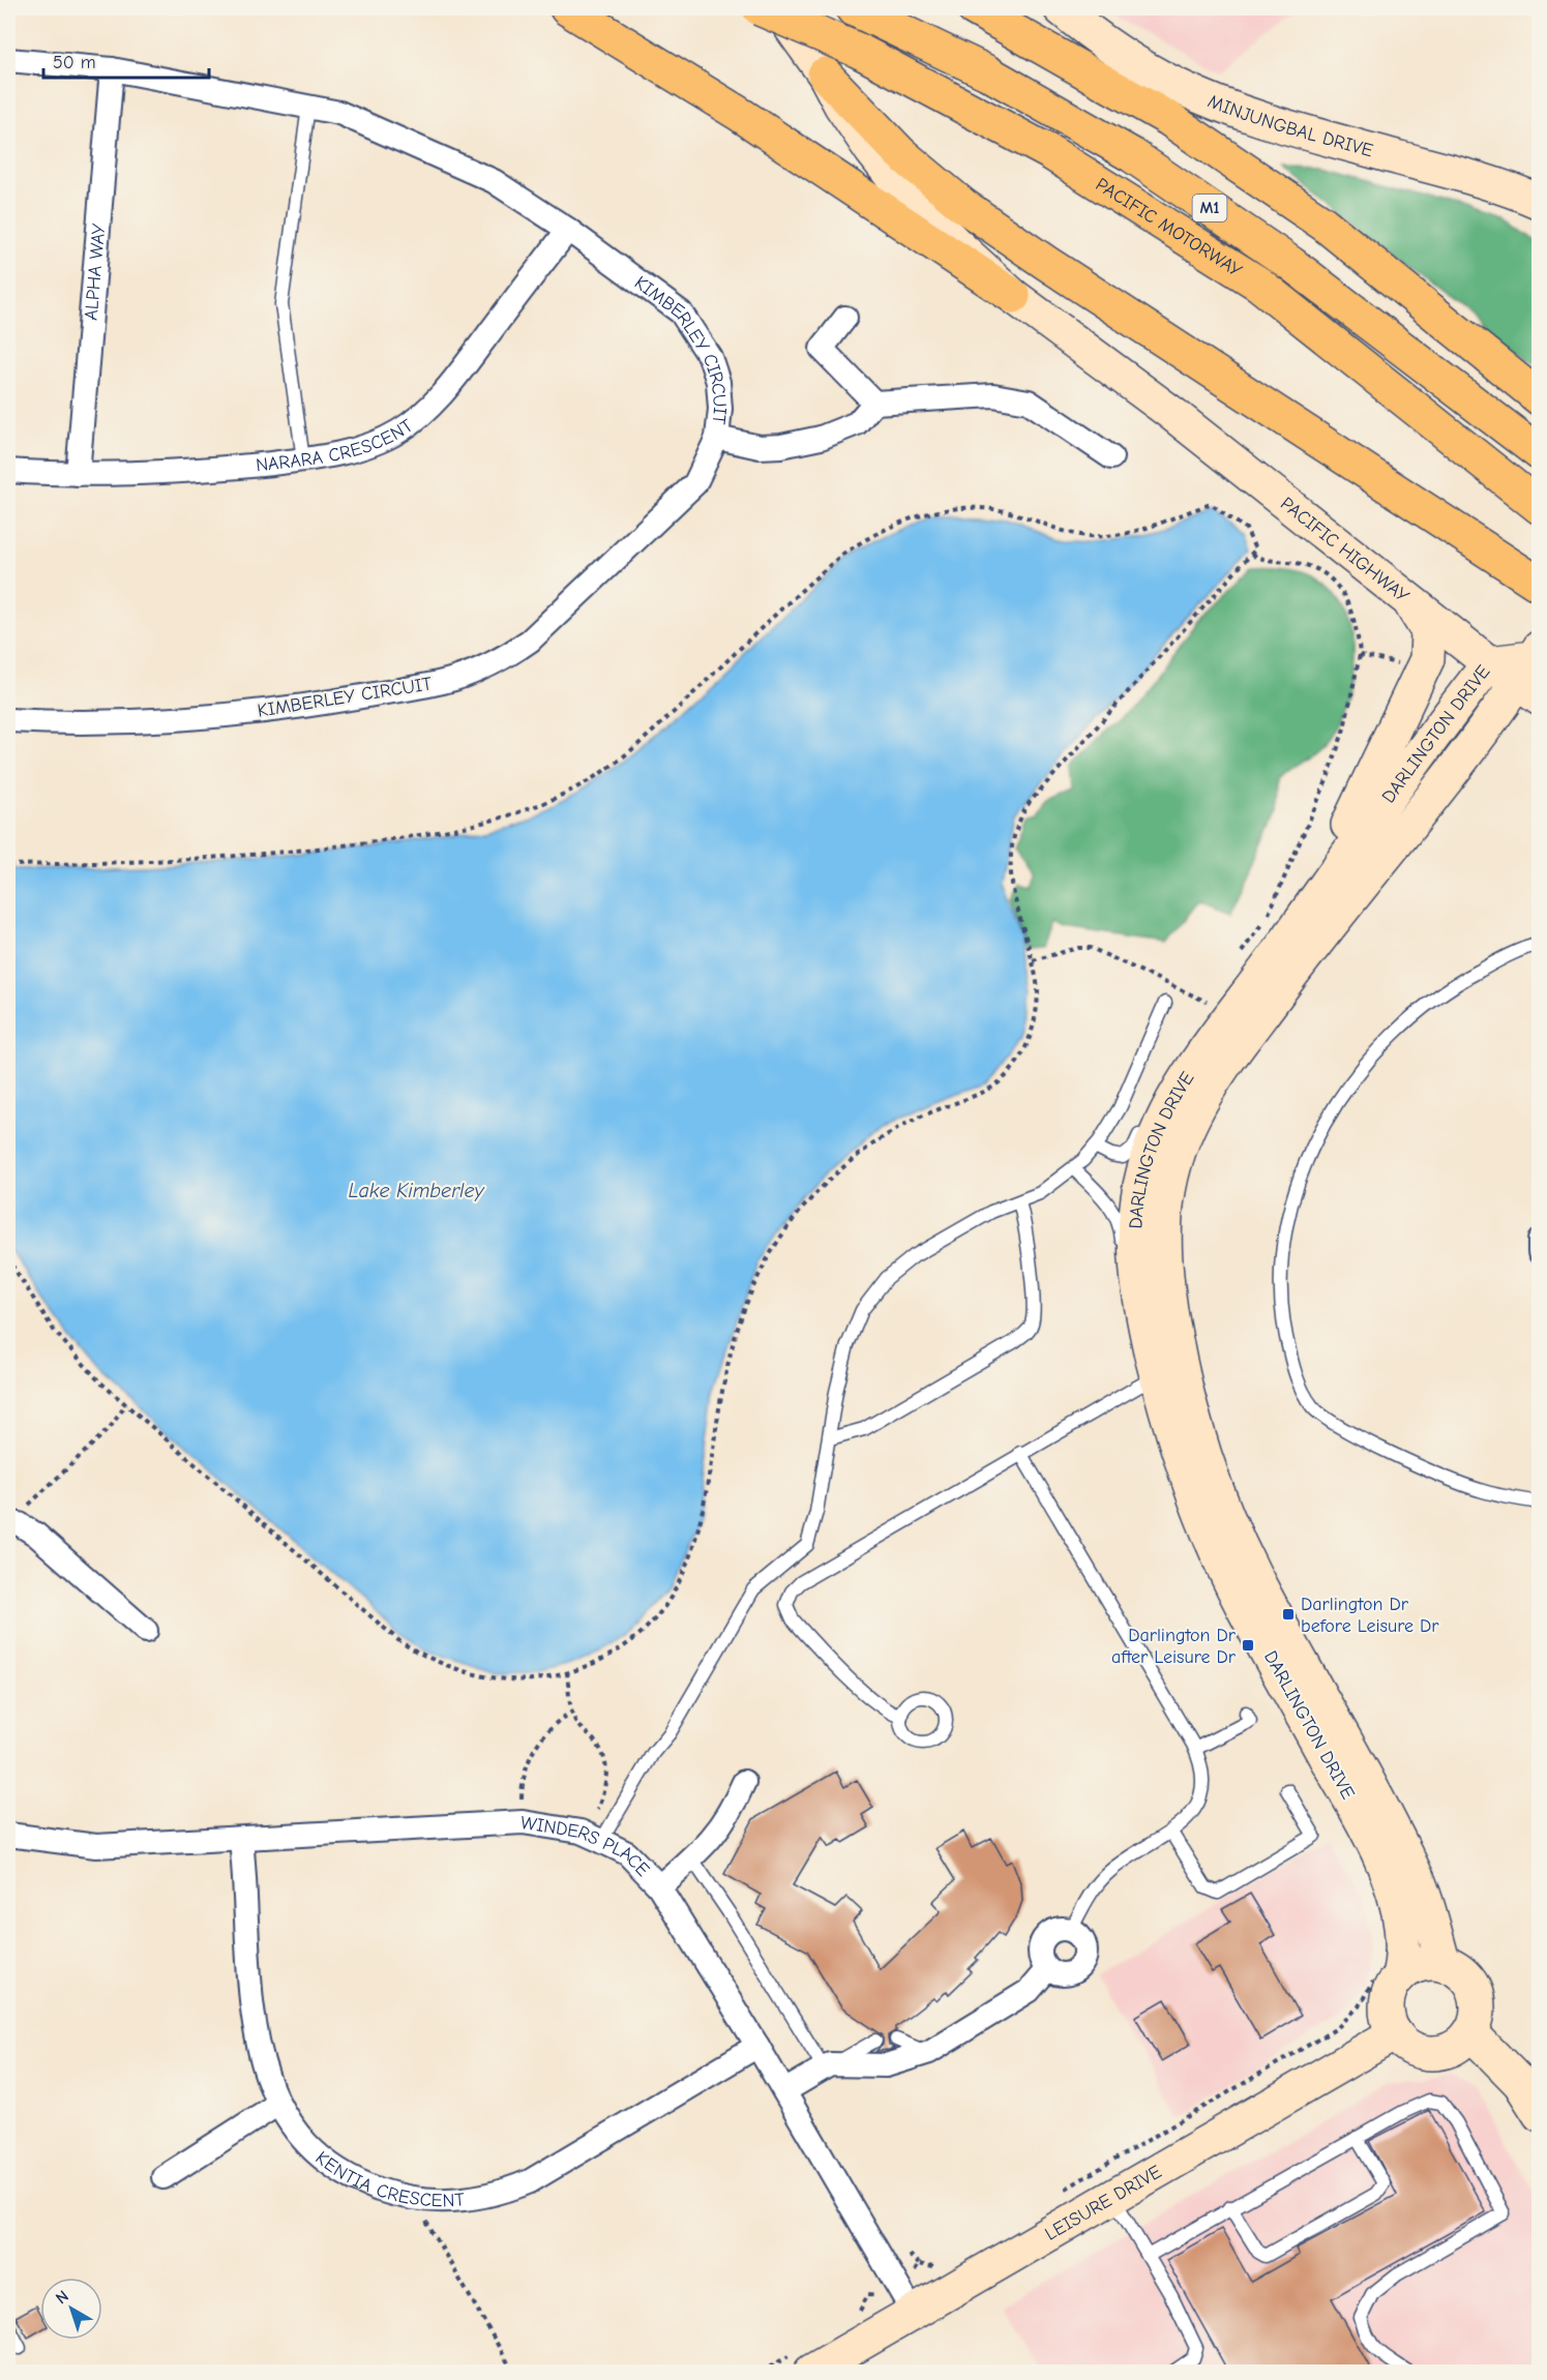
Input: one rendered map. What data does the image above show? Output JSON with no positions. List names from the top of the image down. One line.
{"streets":{"highway":["M1","PACIFIC MOTORWAY"],"street":["MINJUNGBAL DRIVE","ALPHA WAY","KIMBERLEY CIRCUIT","NARARA CRESCENT","PACIFIC HIGHWAY","DARLINGTON DRIVE","WINDERS PLACE","KENTIA CRESCENT","LEISURE DRIVE"]},"crossings":[["ALPHA WAY","KIMBERLEY CIRCUIT"],["ALPHA WAY","NARARA CRESCENT"],["KIMBERLEY CIRCUIT","NARARA CRESCENT"],["PACIFIC HIGHWAY","DARLINGTON DRIVE"],["DARLINGTON DRIVE","LEISURE DRIVE"],["WINDERS PLACE","KENTIA CRESCENT"],["WINDERS PLACE","LEISURE DRIVE"]],"water":["Lake Kimberley"],"places":{"transit":["Darlington Dr before Leisure Dr","Darlington Dr after Leisure Dr"]},"scale_bar":"50 m","north":"top left"}
